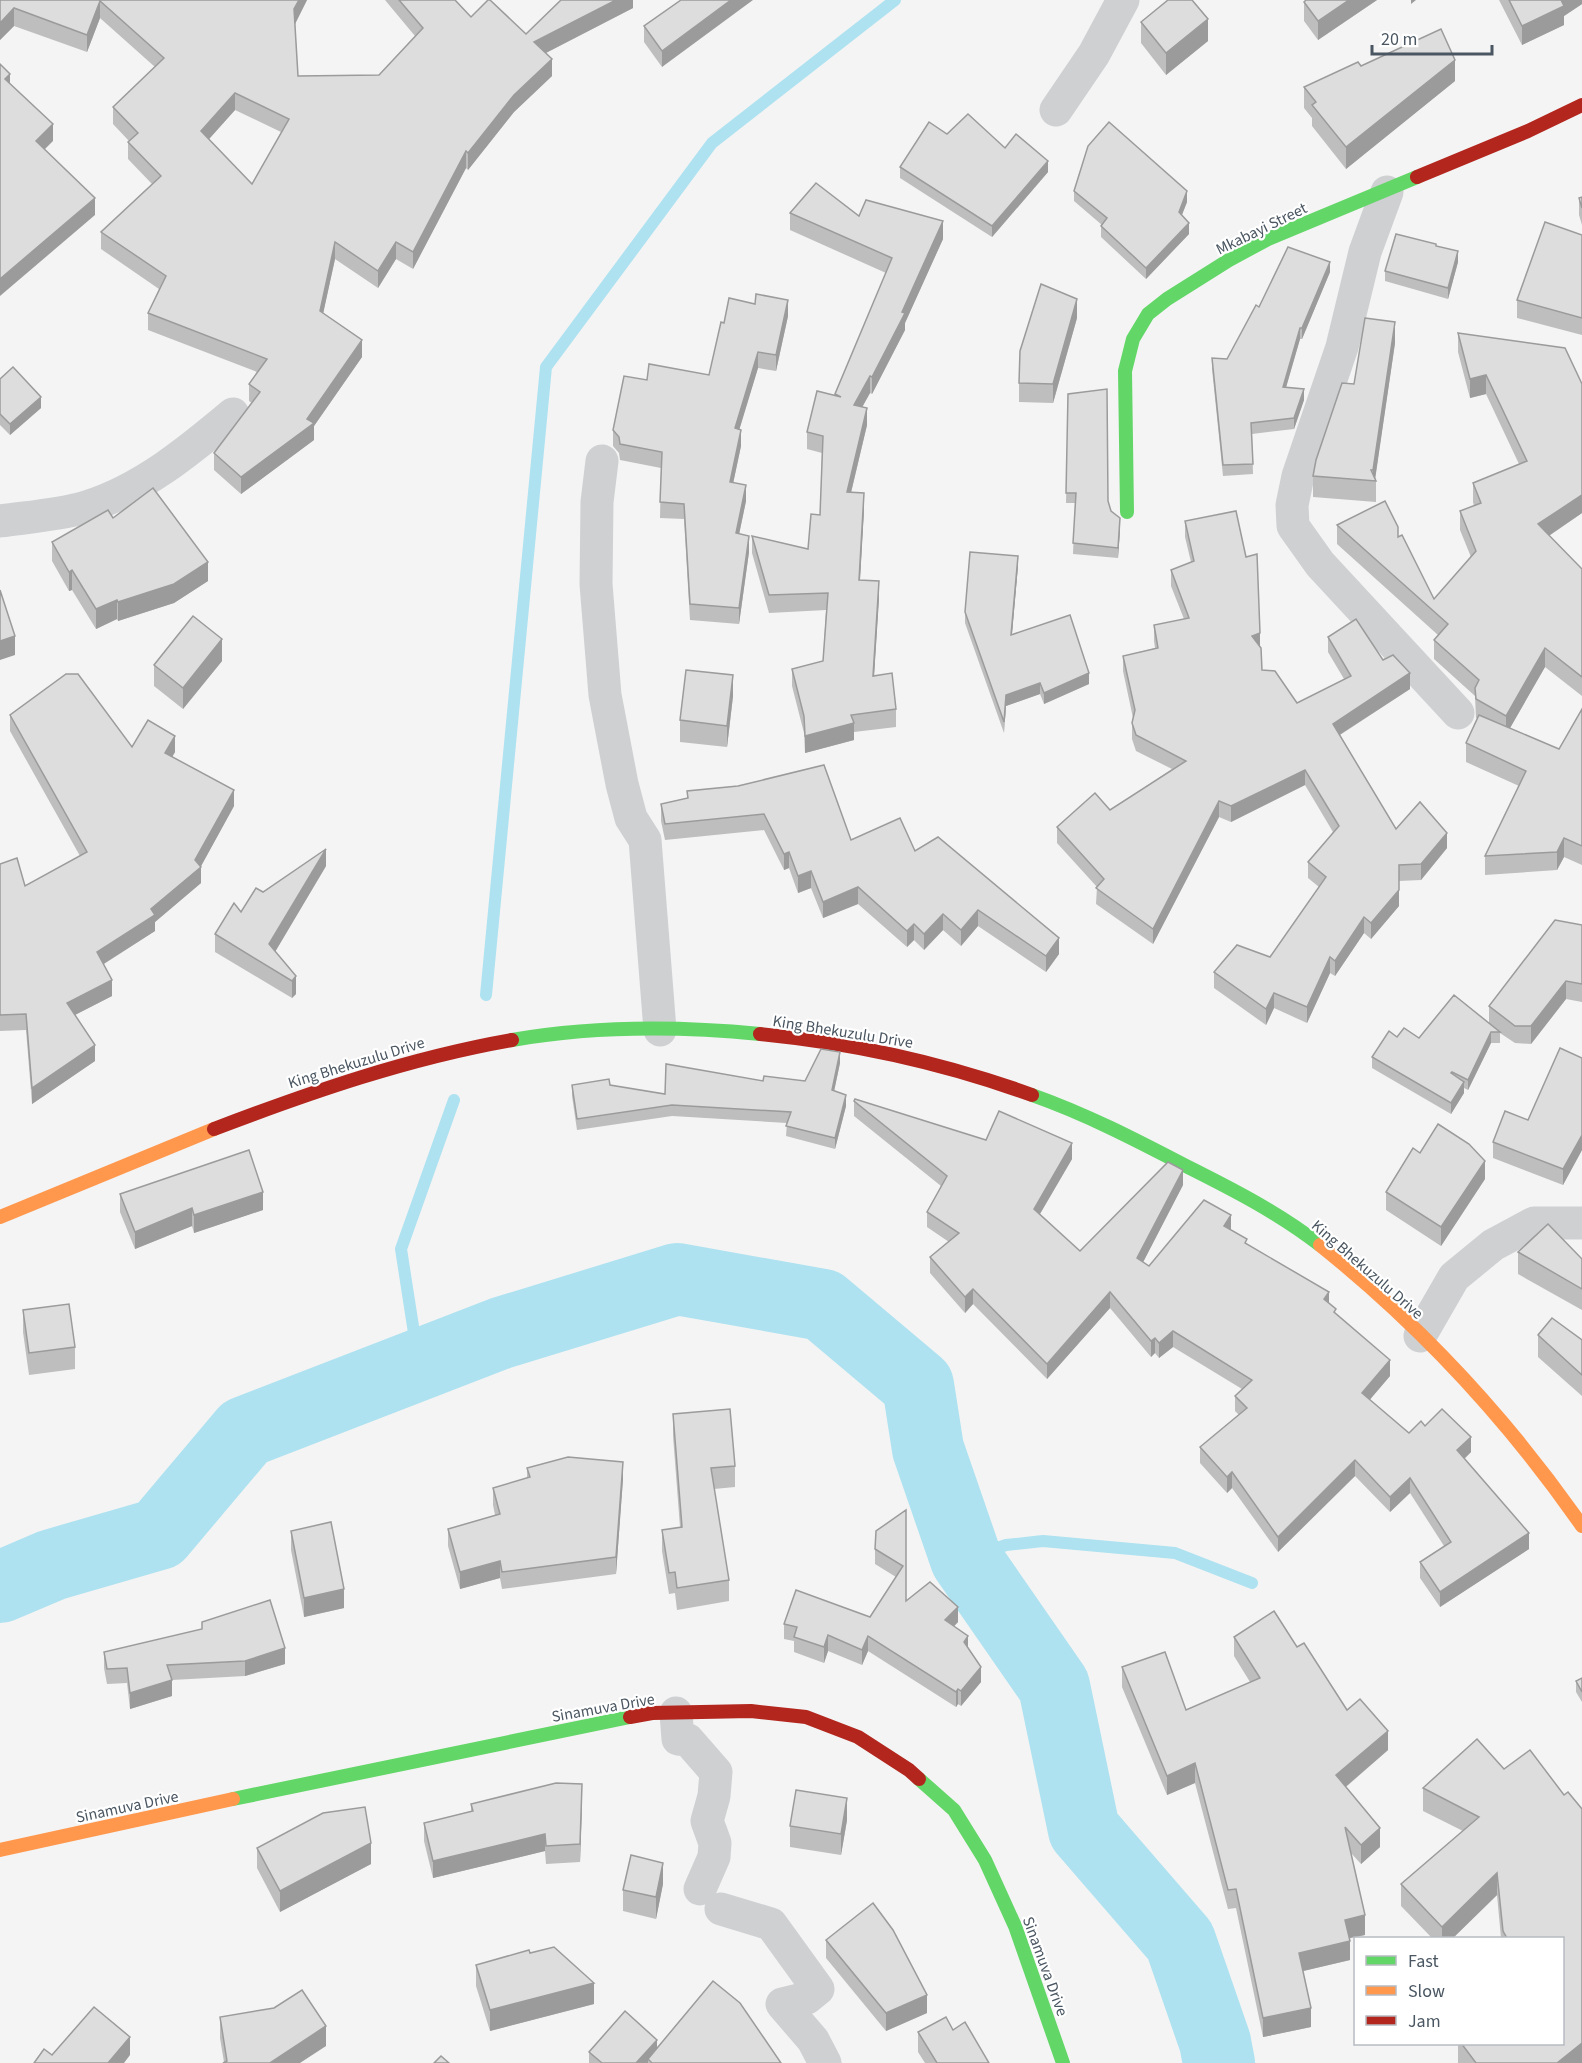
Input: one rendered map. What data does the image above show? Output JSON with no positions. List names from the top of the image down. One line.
{"streets":{"street":["Mkabayi Street","King Bhekuzulu Drive","Sinamuva Drive"]},"legend":["Fast","Slow","Jam"],"scale_bar":"20 m"}
